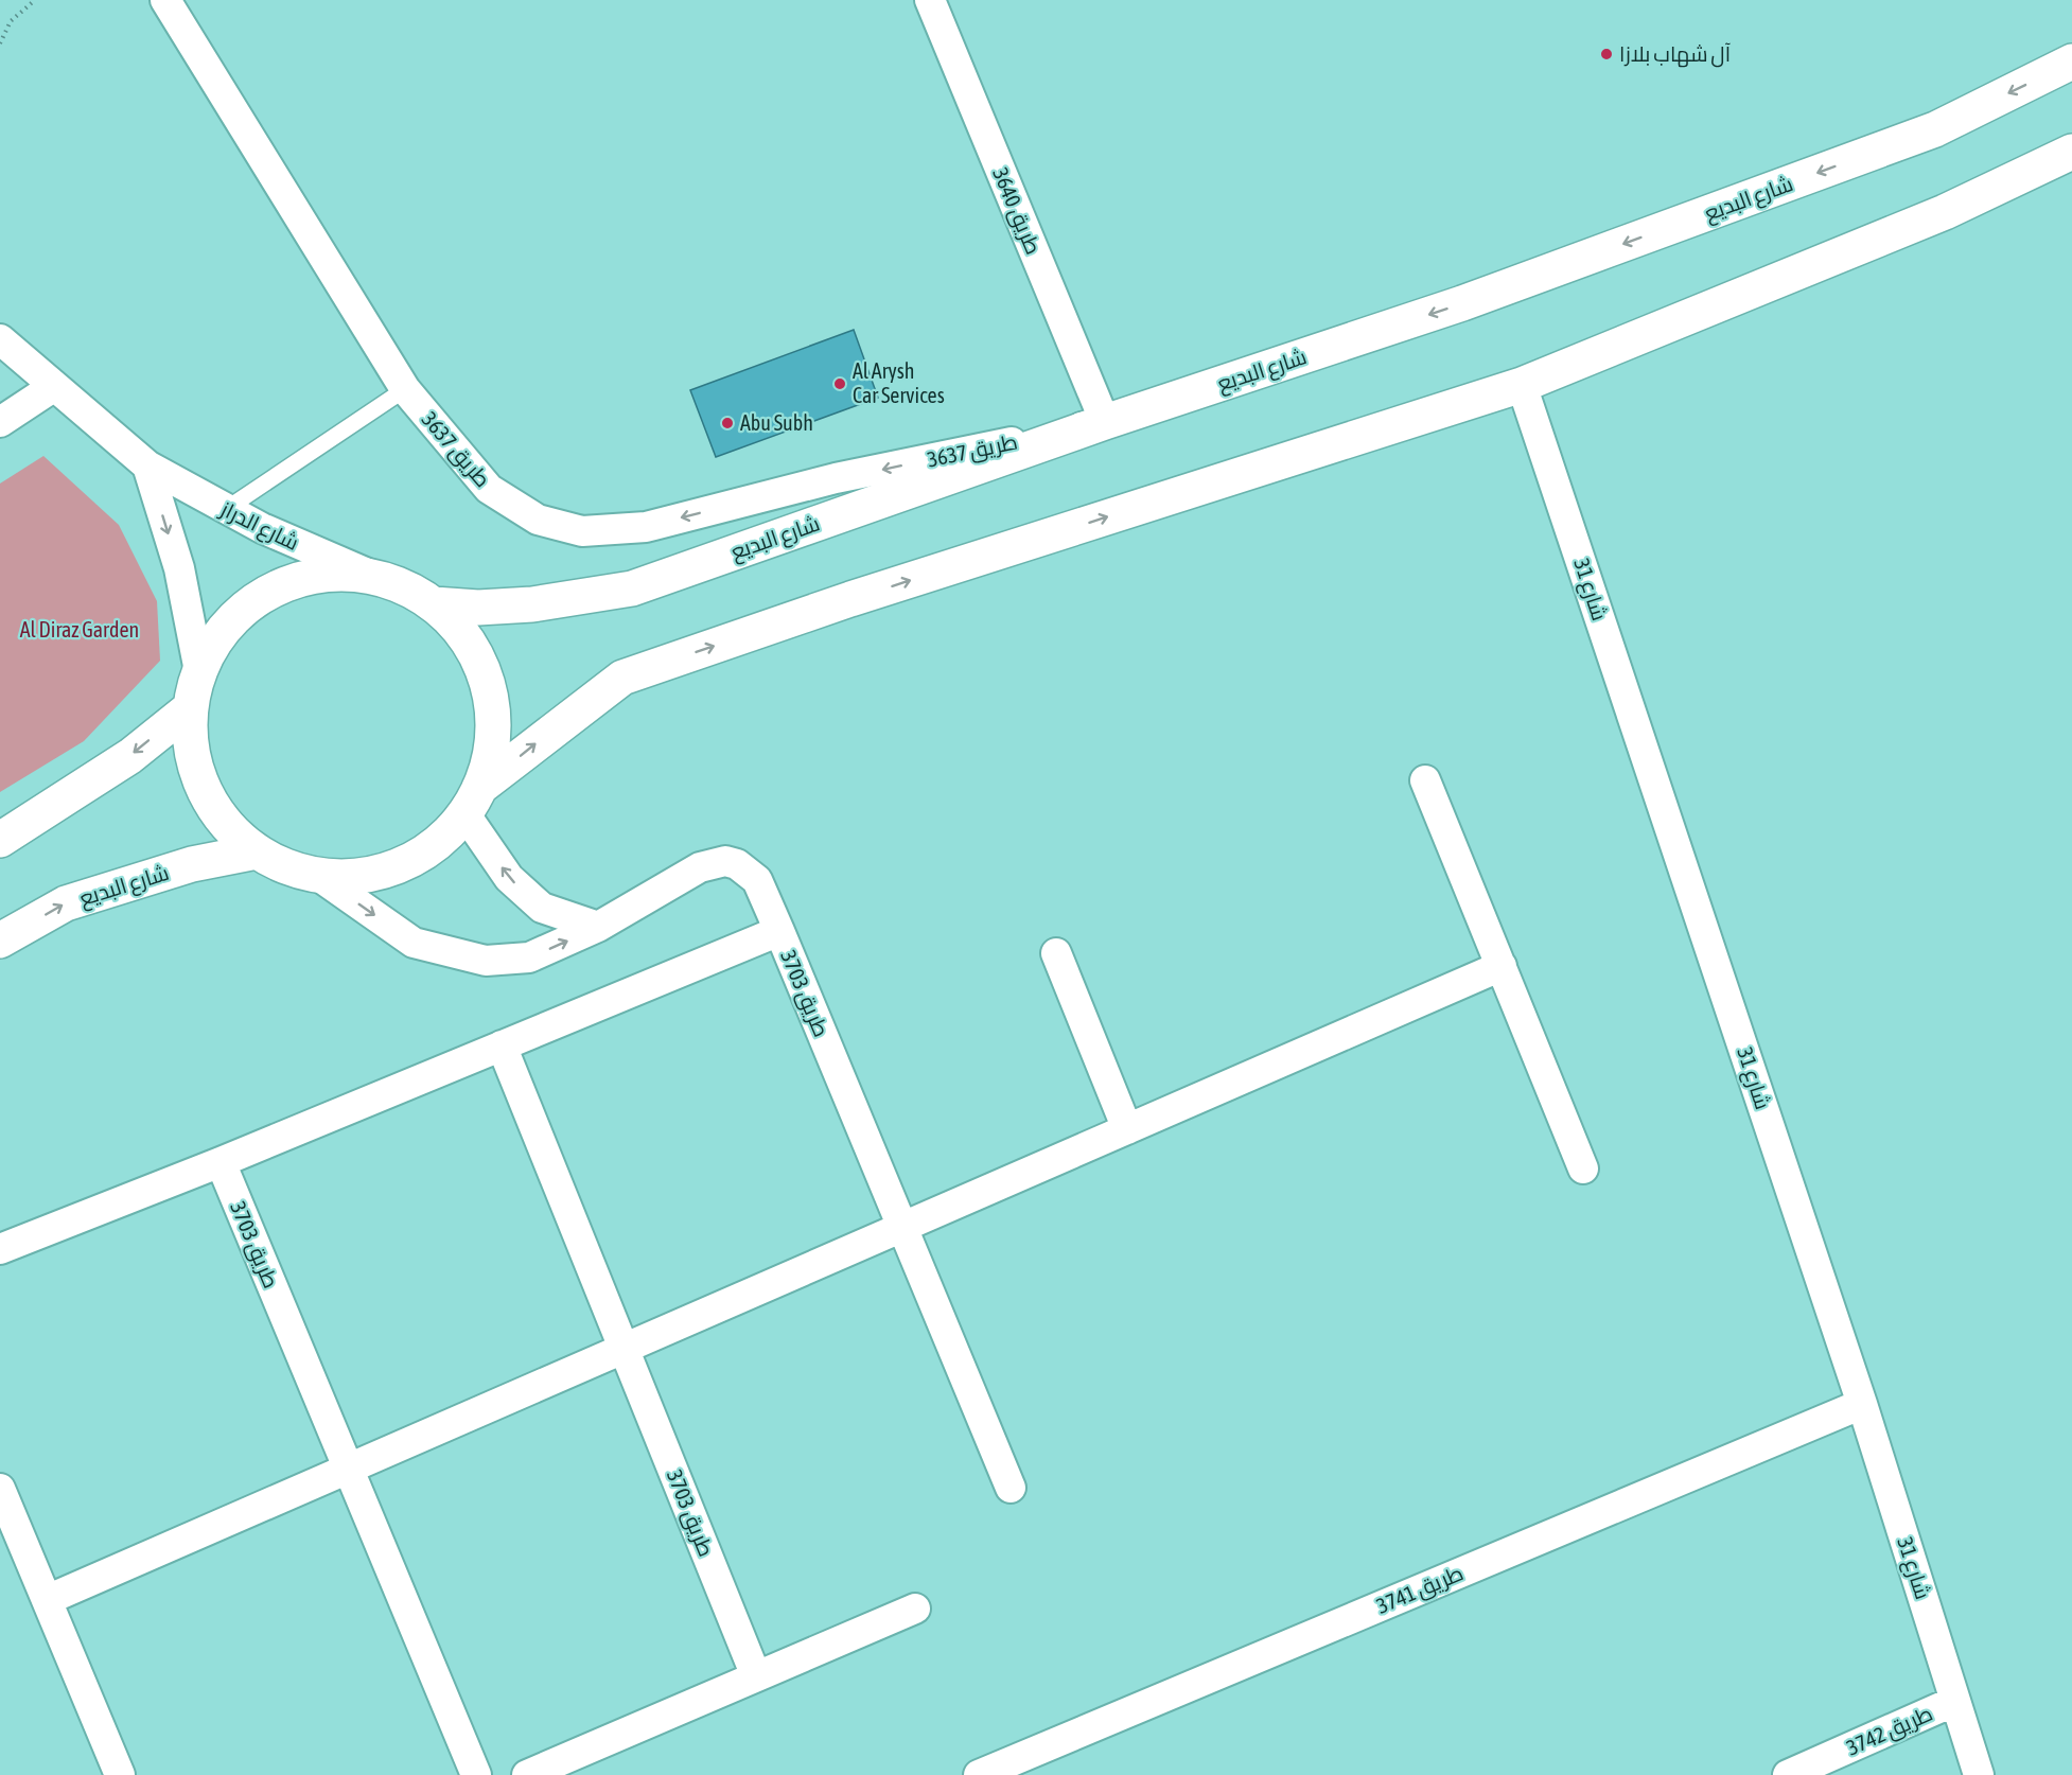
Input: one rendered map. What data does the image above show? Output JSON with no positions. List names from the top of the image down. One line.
{"streets":{"main road":["شارع البديع"],"street":["طريق 3640","طريق 3637","شارع الدراز","شارع 31","طريق 3703","طريق 3741","طريق 3742"]},"crossings":[["شارع البديع","طريق 3640"],["شارع البديع","طريق 3637"],["طريق 3640","طريق 3637"],["شارع 31","طريق 3741"],["شارع 31","طريق 3742"]],"one_way":["طريق 3637"],"parks":["Al Diraz Garden"],"places":["آل شهاب بلازا","Al Arysh Car Services","Abu Subh"]}
